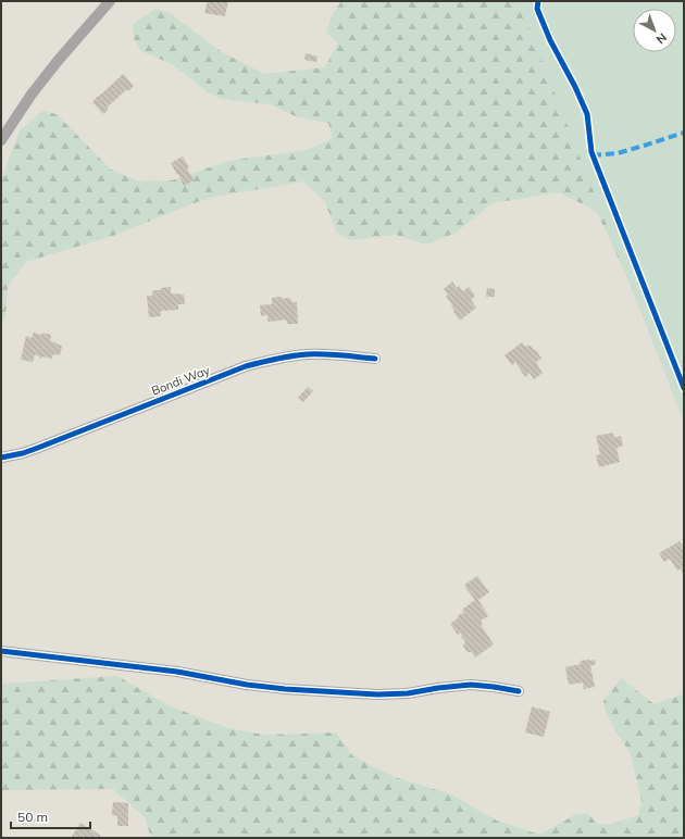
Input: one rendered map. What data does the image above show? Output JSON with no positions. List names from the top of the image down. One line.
{"streets":{"street":["Bondi Way"]},"scale_bar":"50 m","north":"bottom right"}
